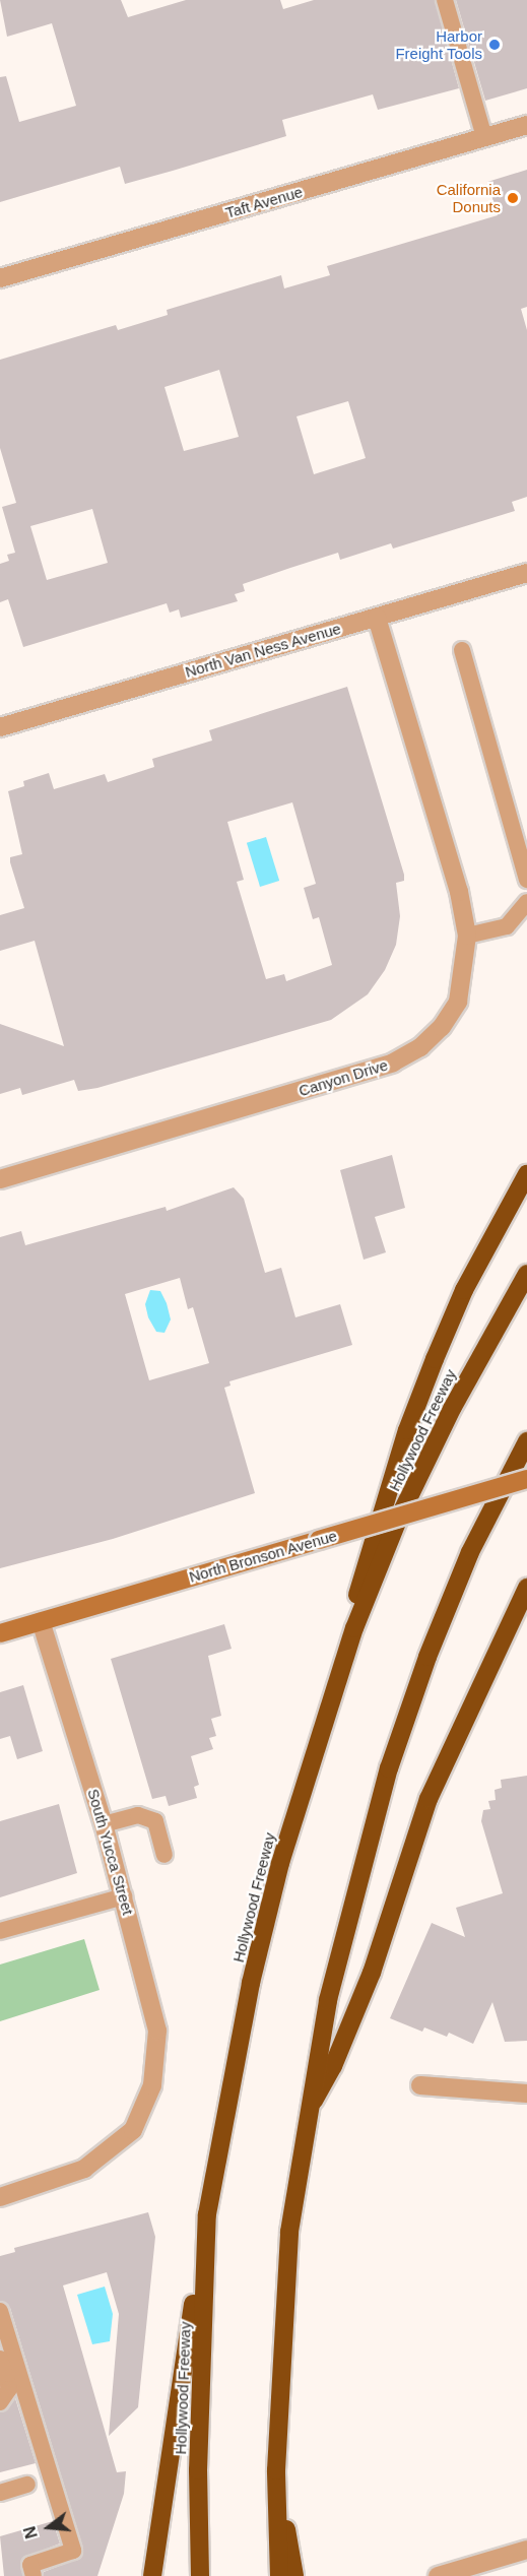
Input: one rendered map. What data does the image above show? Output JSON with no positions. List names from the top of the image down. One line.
{"streets":{"highway":["Hollywood Freeway"],"street":["Taft Avenue","North Van Ness Avenue","Canyon Drive","North Bronson Avenue","South Yucca Street"]},"crossings":[["North Van Ness Avenue","Canyon Drive"],["North Bronson Avenue","South Yucca Street"]],"places":["Harbor Freight Tools","California Donuts"],"north":"left"}
